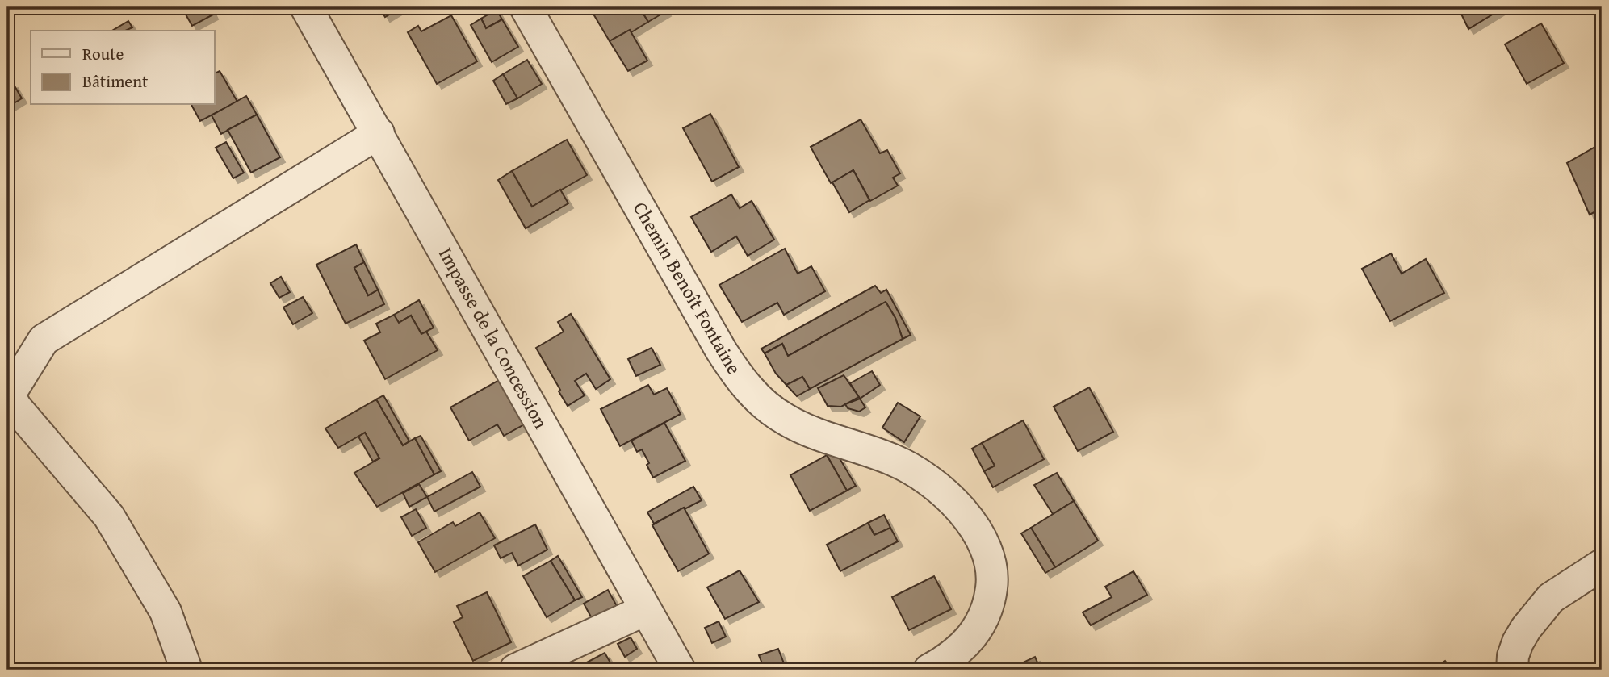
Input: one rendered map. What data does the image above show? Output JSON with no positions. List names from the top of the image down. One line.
{"streets":{"street":["Chemin Benoît Fontaine","Impasse de la Concession"]},"legend":["Route","Bâtiment"]}
